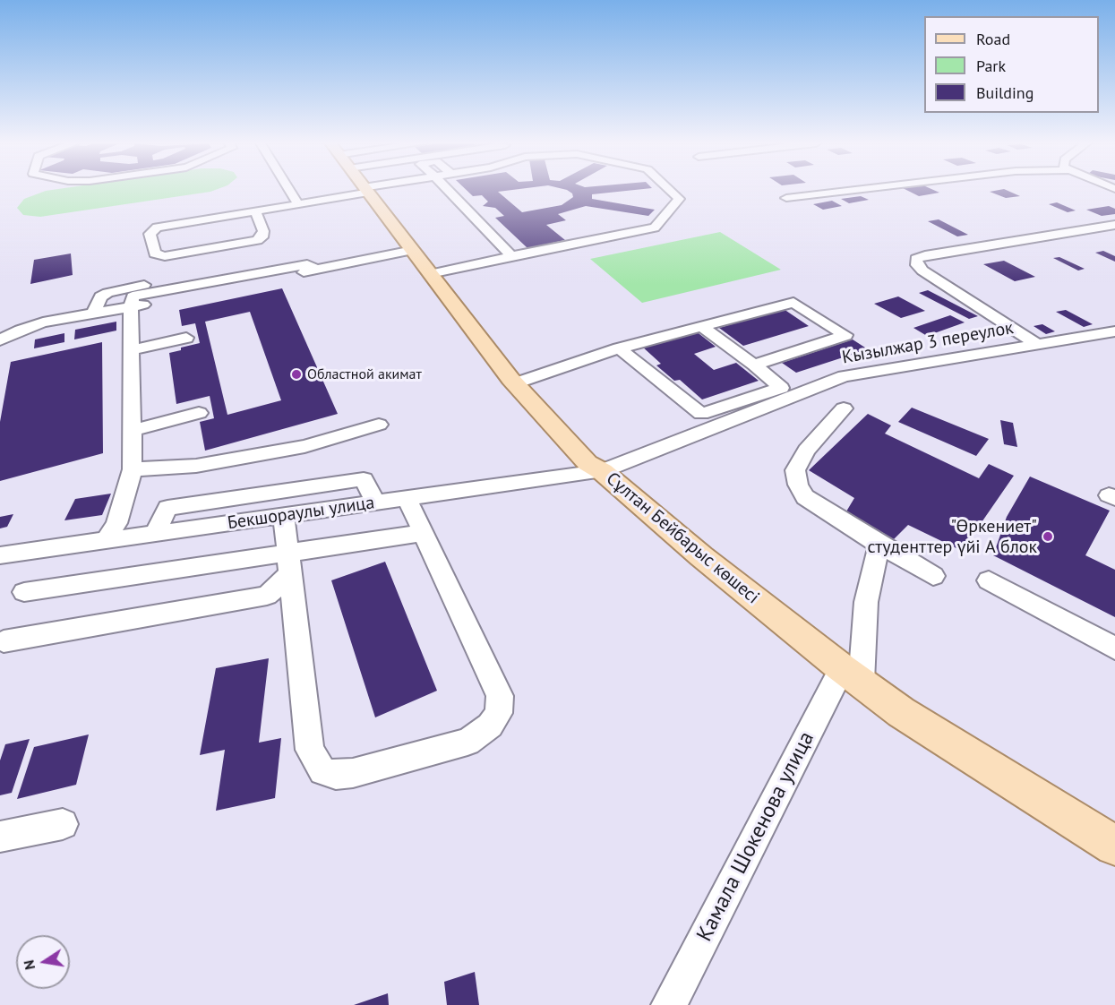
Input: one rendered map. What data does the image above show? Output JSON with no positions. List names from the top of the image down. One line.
{"streets":{"main road":["Сұлтан Бейбарыс көшесі"],"street":["Кызылжар 3 переулок","Бекшораулы улица","Камала Шокенова улица"]},"crossings":[["Кызылжар 3 переулок","Бекшораулы улица"],["Кызылжар 3 переулок","Сұлтан Бейбарыс көшесі"],["Бекшораулы улица","Сұлтан Бейбарыс көшесі"],["Сұлтан Бейбарыс көшесі","Камала Шокенова улица"]],"places":["Областной акимат","\"Өркениет\" студенттер үйі А блок"],"legend":["Road","Park","Building"],"north":"left"}
